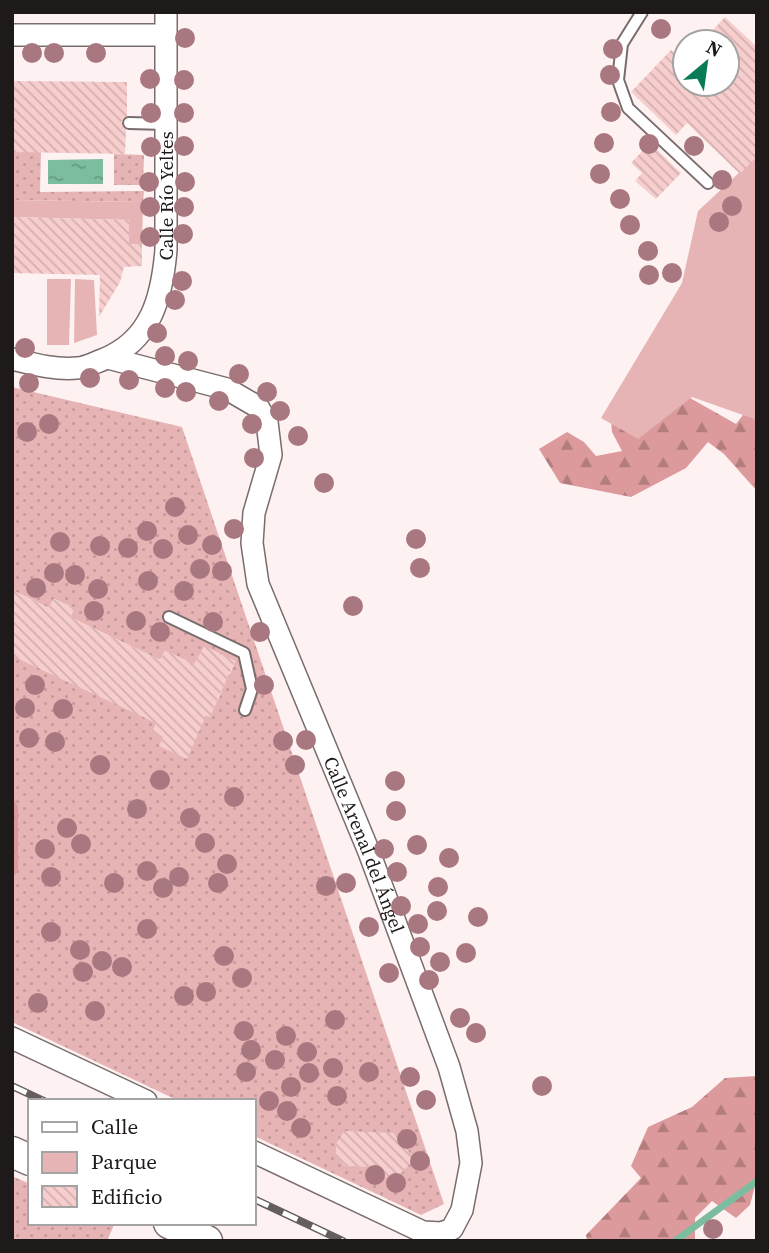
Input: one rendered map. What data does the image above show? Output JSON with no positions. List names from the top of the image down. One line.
{"streets":{"street":["Calle Río Yeltes","Calle Arenal del Ángel"]},"crossings":[["Calle Río Yeltes","Calle Arenal del Ángel"]],"legend":["Calle","Parque","Edificio"],"north":"top right"}
